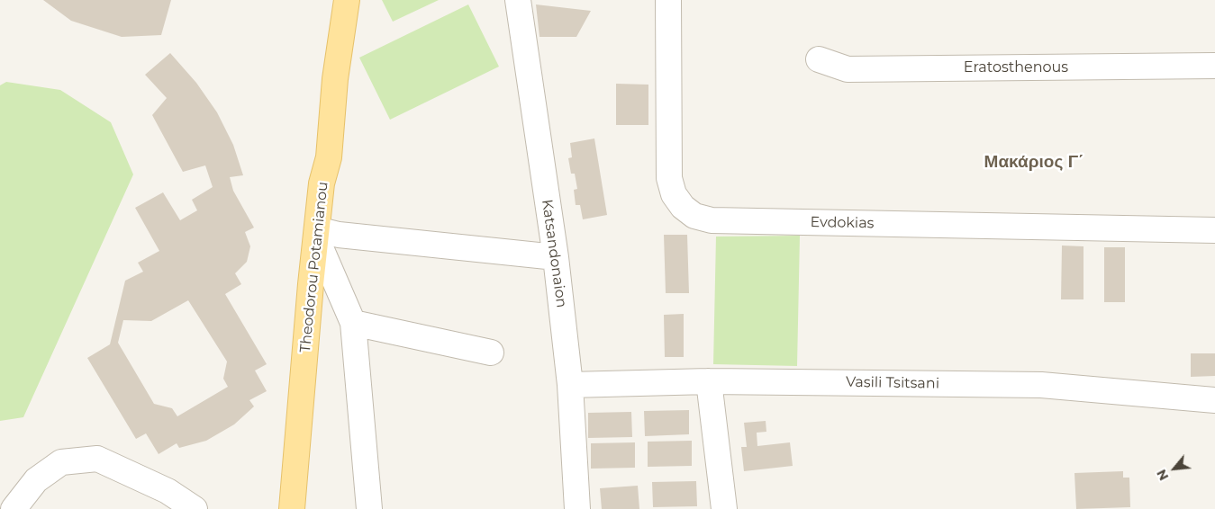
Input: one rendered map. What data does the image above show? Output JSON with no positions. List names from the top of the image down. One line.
{"streets":{"main road":["Theodorou Potamianou"],"street":["Eratosthenous","Evdokias","Katsandonaion","Vasili Tsitsani"]},"crossings":[["Katsandonaion","Vasili Tsitsani"]],"districts":["Μακάριος Γ΄"],"north":"bottom left"}
